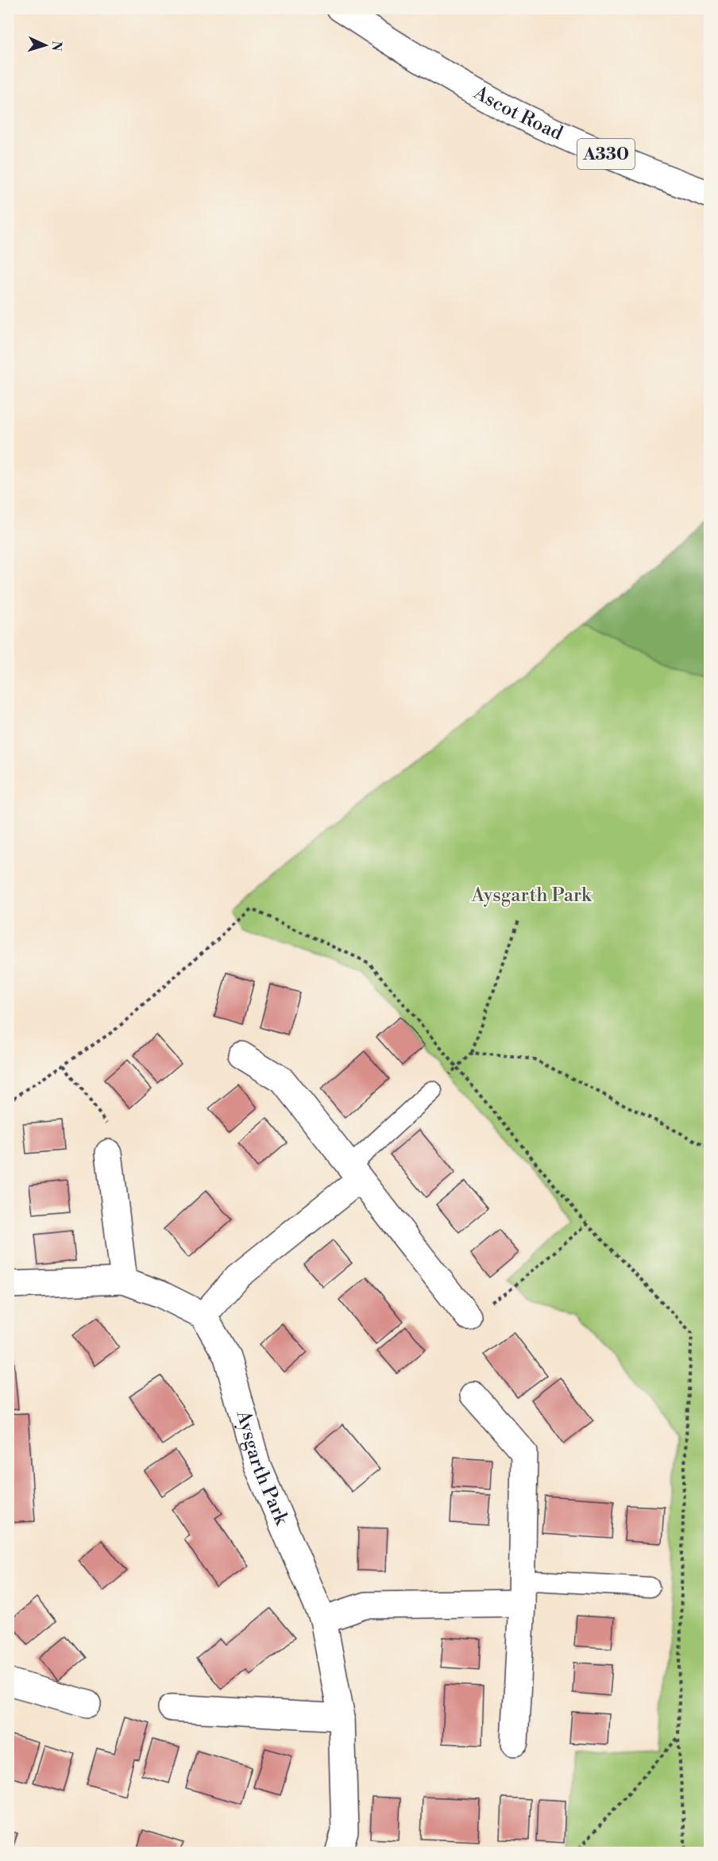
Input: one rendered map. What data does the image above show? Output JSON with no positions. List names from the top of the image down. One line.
{"streets":{"street":["Ascot Road","A330","Aysgarth Park"]},"parks":["Aysgarth Park"],"north":"right"}
